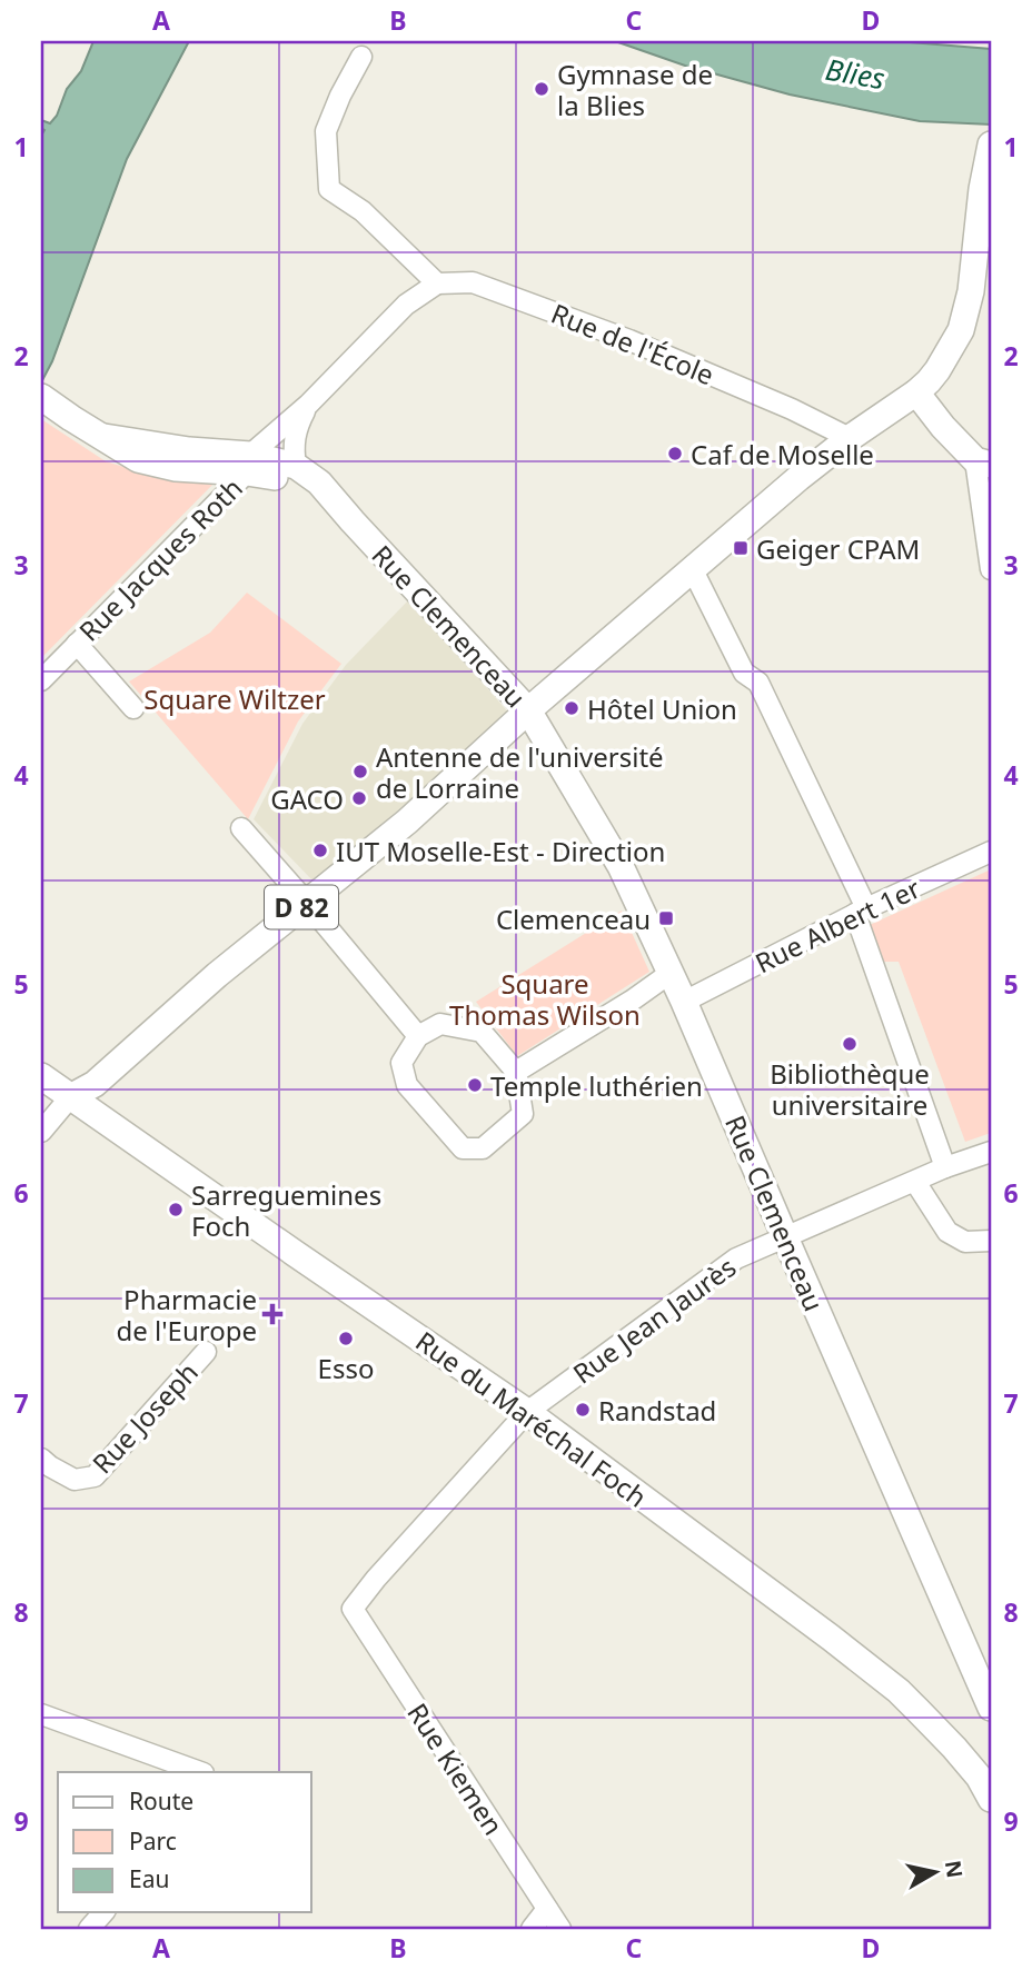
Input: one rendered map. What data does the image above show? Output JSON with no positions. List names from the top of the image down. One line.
{"streets":{"main road":["Rue Clemenceau","D 82","Rue du Maréchal Foch"],"street":["Rue de l'École","Rue Jacques Roth","Rue Albert 1er","Rue Jean Jaurès","Rue Joseph","Rue Kiemen"]},"crossings":[["Rue de l'École","Rue Jacques Roth"],["Rue Jacques Roth","Rue Clemenceau"],["Rue Clemenceau","D 82"],["Rue Clemenceau","Rue Albert 1er"],["Rue Clemenceau","Rue Jean Jaurès"],["D 82","Rue du Maréchal Foch"],["Rue Jean Jaurès","Rue du Maréchal Foch"],["Rue Jean Jaurès","Rue Kiemen"]],"water":["Blies"],"parks":["Square Wiltzer","Square Thomas Wilson"],"places":{"other":["Gymnase de la Blies","Caf de Moselle","Hôtel Union","Antenne de l'université de Lorraine","GACO","IUT Moselle-Est - Direction","Bibliothèque universitaire","Temple luthérien","Sarreguemines Foch","Esso","Randstad"],"transit":["Geiger CPAM","Clemenceau"],"health":["Pharmacie de l'Europe"]},"legend":["Route","Parc","Eau"],"north":"right","grid":{"columns":["A","B","C","D"],"rows":["1","2","3","4","5","6","7","8","9"]}}
